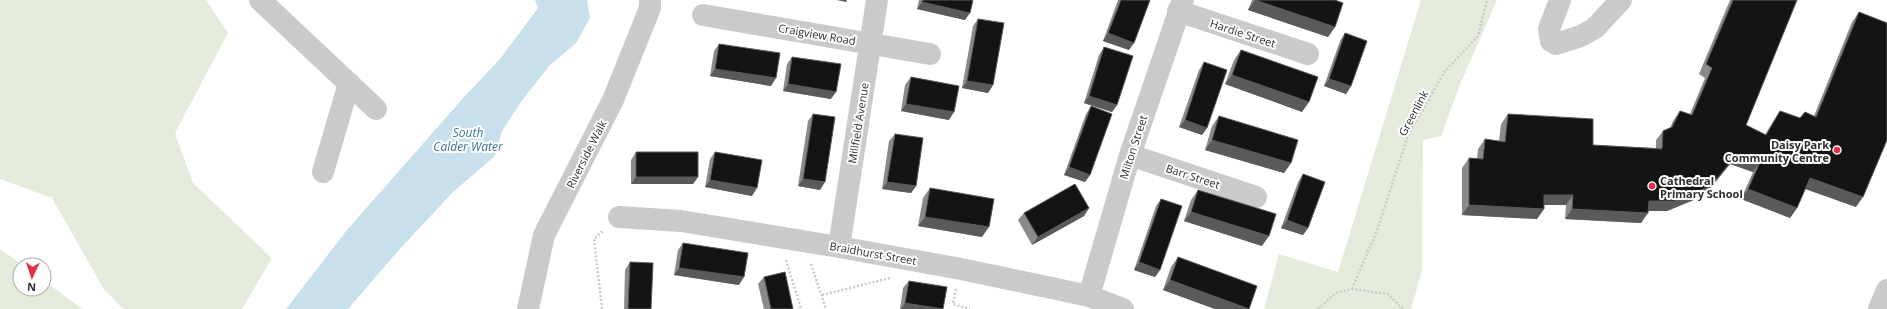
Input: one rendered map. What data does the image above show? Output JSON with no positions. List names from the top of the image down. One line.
{"streets":{"street":["Hardie Street","Craigview Road","Millfield Avenue","Milton Street","Riverside Walk","Barr Street","Braidhurst Street"],"path":["Greenlink"]},"crossings":[["Hardie Street","Milton Street"],["Craigview Road","Millfield Avenue"],["Millfield Avenue","Braidhurst Street"],["Milton Street","Barr Street"],["Milton Street","Braidhurst Street"]],"water":["South Calder Water"],"places":["Daisy Park Community Centre","Cathedral Primary School"],"north":"bottom"}
